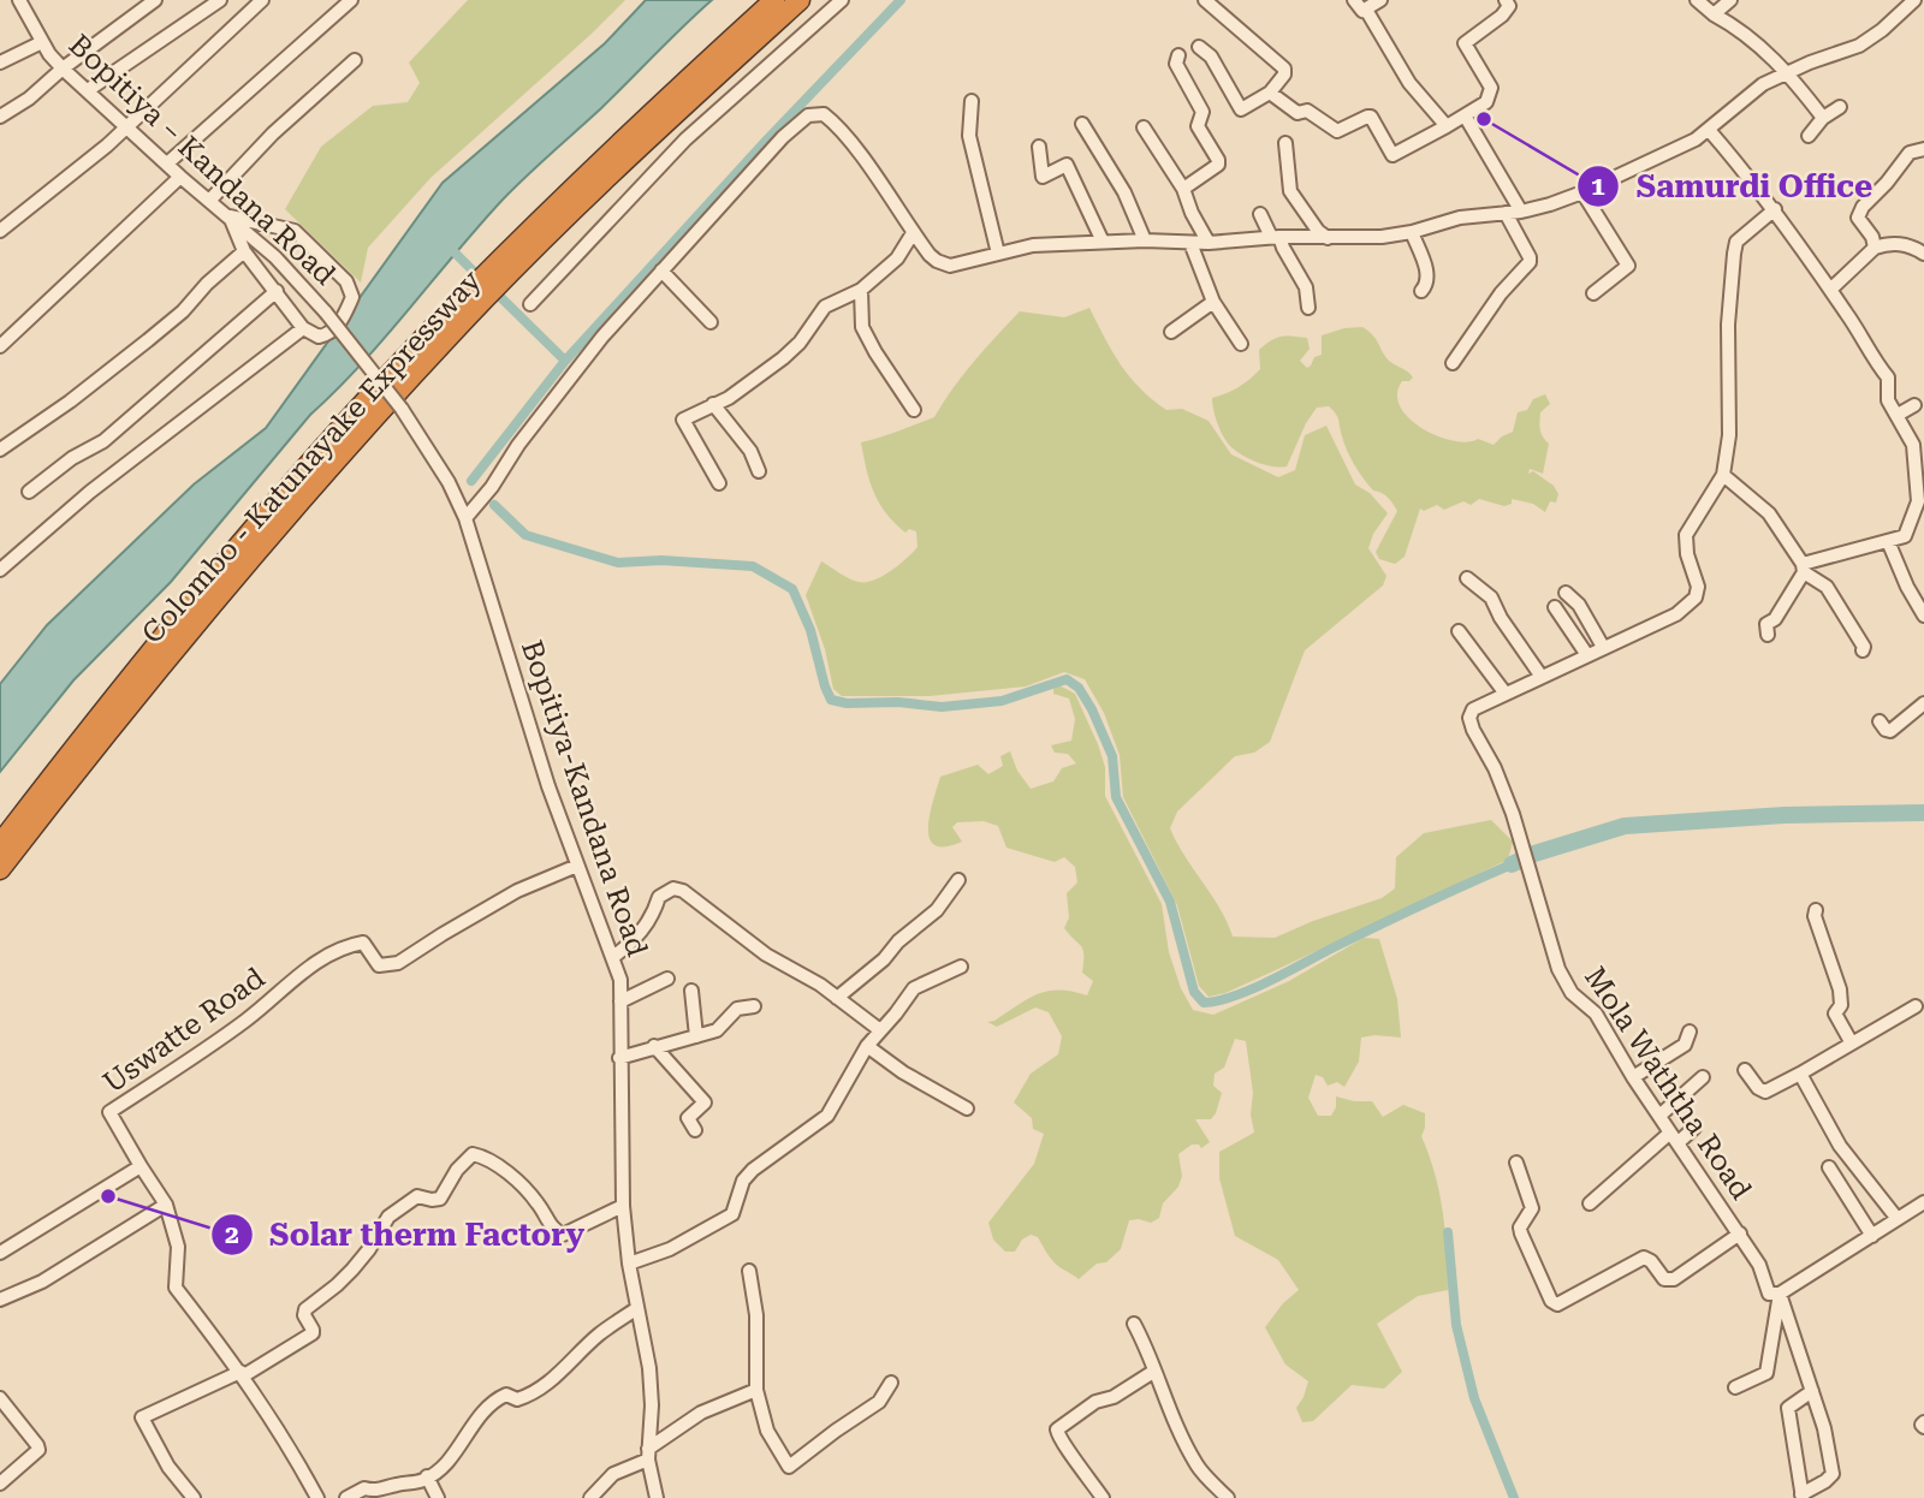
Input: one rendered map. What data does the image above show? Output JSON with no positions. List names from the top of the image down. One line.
{"streets":{"highway":["Colombo - Katunayake Expressway"],"street":["Bopitiya – Kandana Road","Bopitiya-Kandana Road","Uswatte Road","Mola Waththa Road"]},"crossings":[["Bopitiya – Kandana Road","Bopitiya-Kandana Road"],["Bopitiya-Kandana Road","Uswatte Road"]],"places":["Samurdi Office","Solar therm Factory"]}
